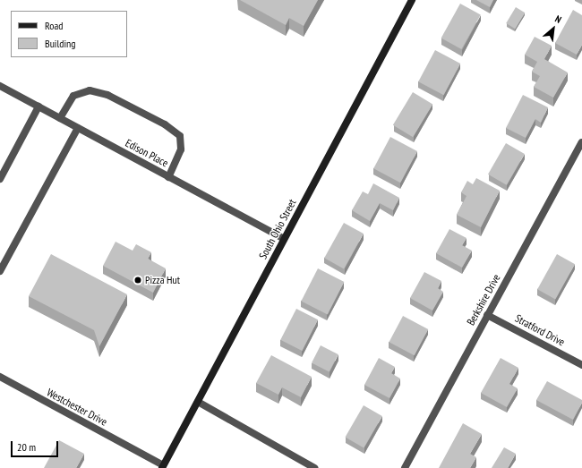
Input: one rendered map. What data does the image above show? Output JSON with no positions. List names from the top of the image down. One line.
{"streets":{"main road":["South Ohio Street"],"street":["Edison Place","Berkshire Drive","Stratford Drive","Westchester Drive"]},"crossings":[["Edison Place","South Ohio Street"],["South Ohio Street","Westchester Drive"],["Berkshire Drive","Stratford Drive"]],"places":["Pizza Hut"],"legend":["Road","Building"],"scale_bar":"20 m","north":"top right"}
